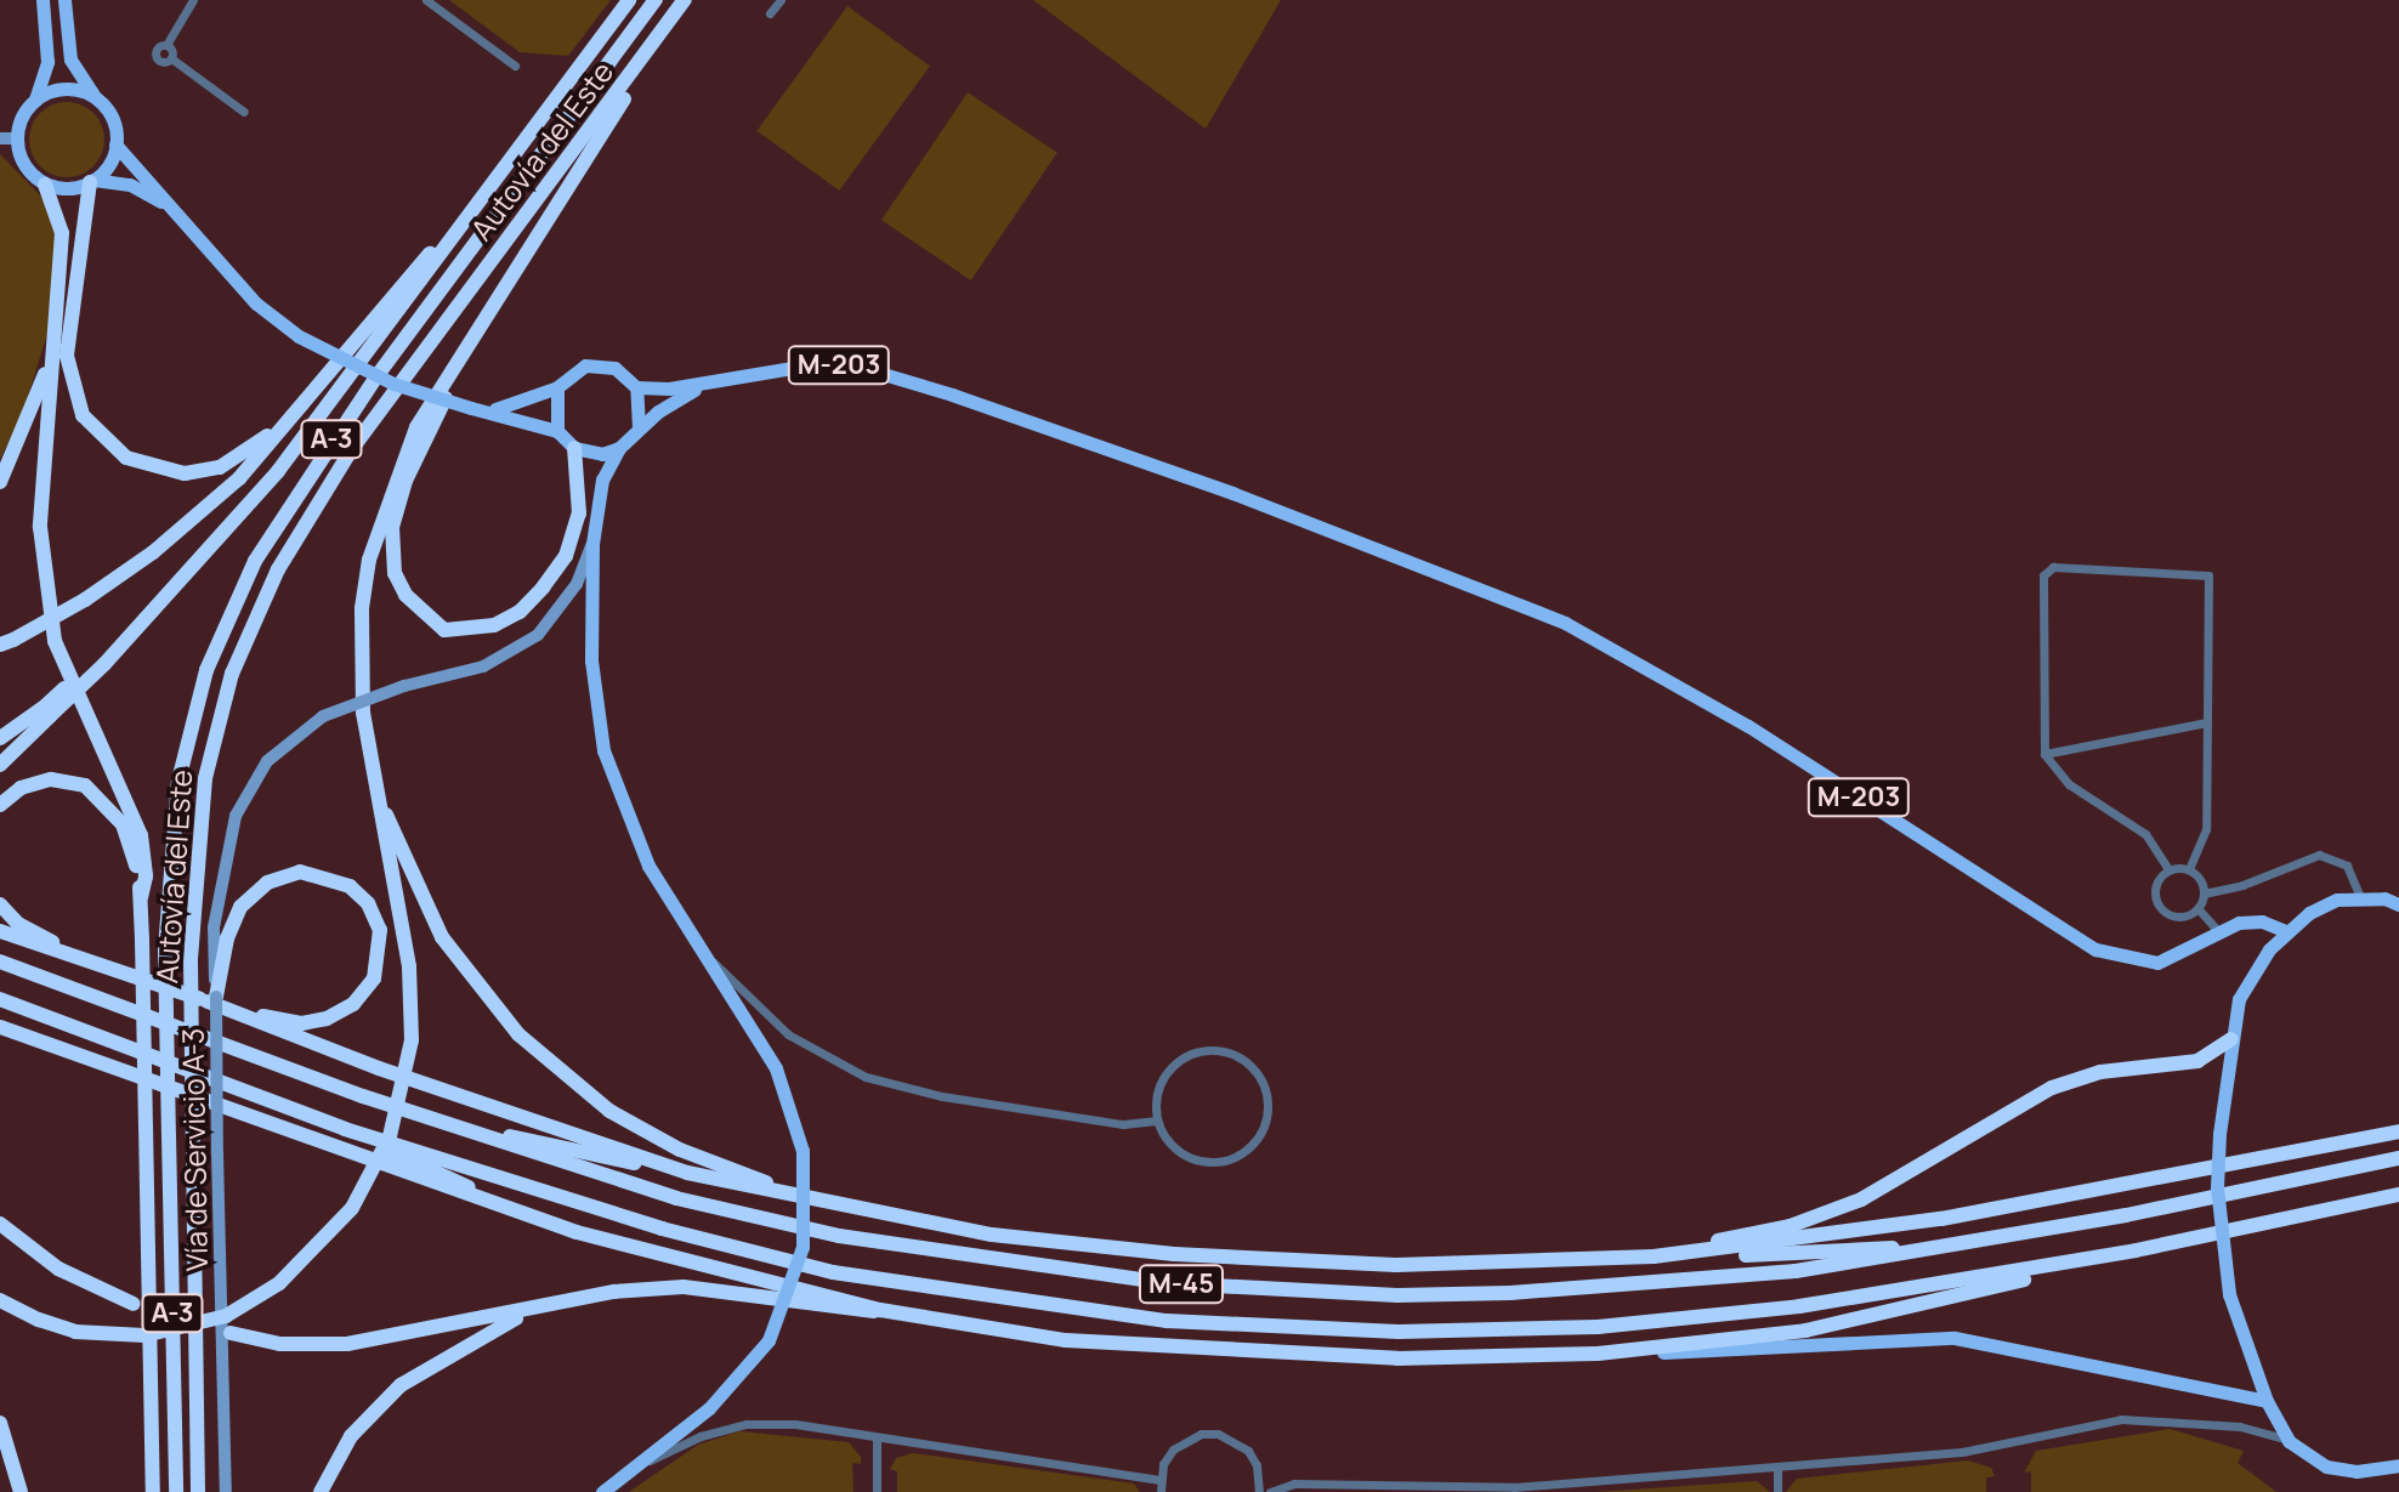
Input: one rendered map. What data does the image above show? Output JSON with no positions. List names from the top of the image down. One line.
{"streets":{"highway":["Autovía del Este","A-3","M-45"],"main road":["M-203","Vía de Servicio A-3"]}}
